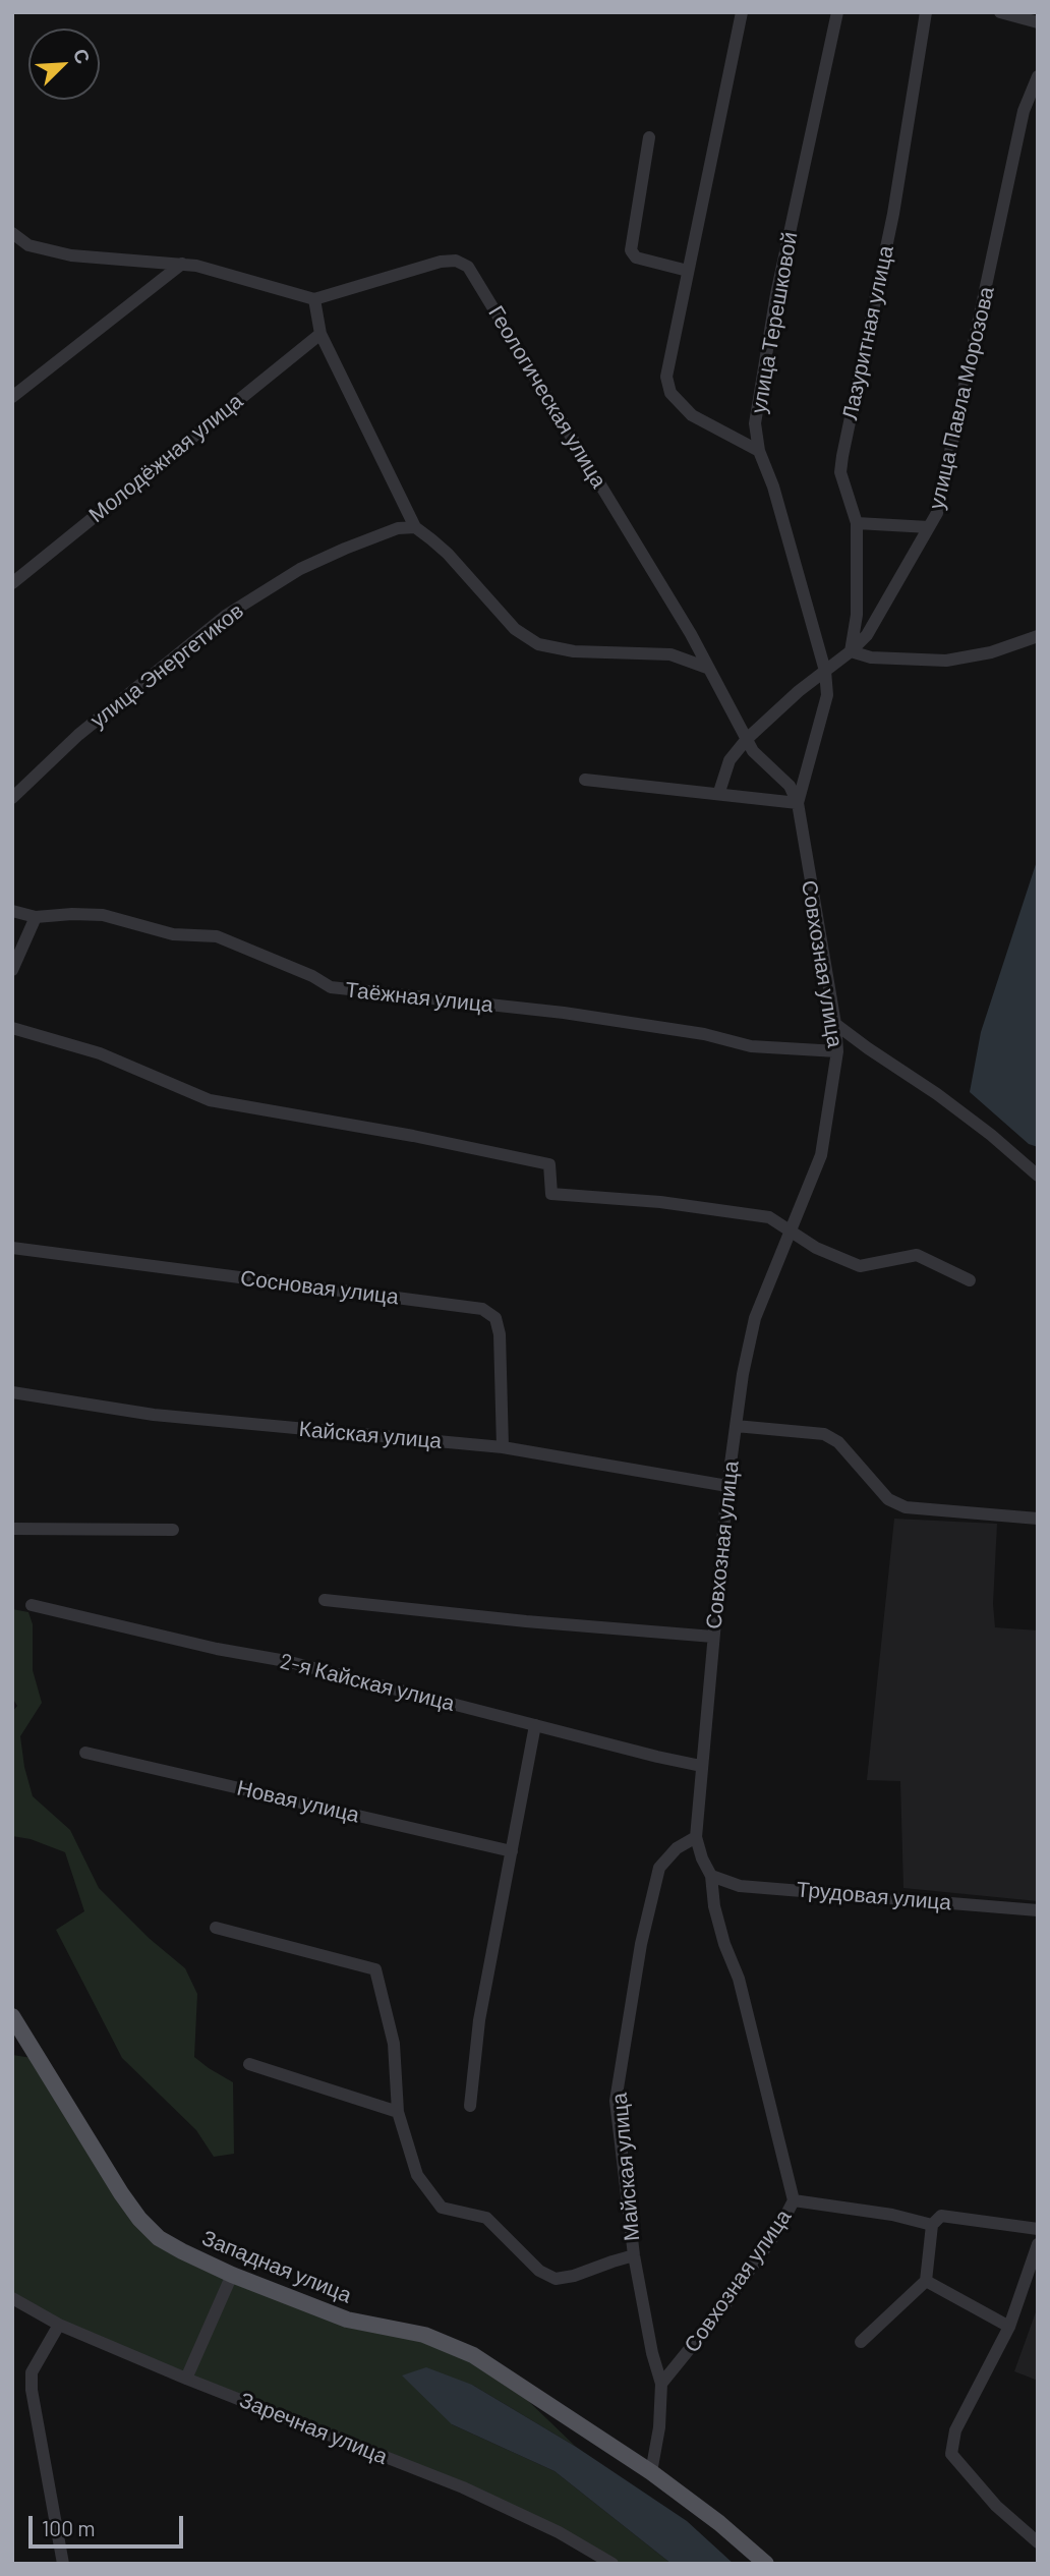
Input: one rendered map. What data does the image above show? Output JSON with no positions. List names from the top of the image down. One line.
{"streets":{"main road":["Западная улица"],"street":["улица Терешковой","Лазуритная улица","Геологическая улица","улица Павла Морозова","Молодёжная улица","улица Энергетиков","Совхозная улица","Таёжная улица","Сосновая улица","Кайская улица","2-я Кайская улица","Новая улица","Трудовая улица","Майская улица","Заречная улица"]},"crossings":[["улица Терешковой","улица Павла Морозова"],["улица Терешковой","Совхозная улица"],["Лазуритная улица","улица Павла Морозова"],["Геологическая улица","улица Павла Морозова"],["Геологическая улица","Совхозная улица"],["улица Павла Морозова","Совхозная улица"],["Совхозная улица","Таёжная улица"],["Совхозная улица","Кайская улица"],["Совхозная улица","2-я Кайская улица"],["Совхозная улица","Трудовая улица"],["Совхозная улица","Майская улица"],["Сосновая улица","Кайская улица"],["Майская улица","Западная улица"]],"scale_bar":"100 m","north":"top right"}
